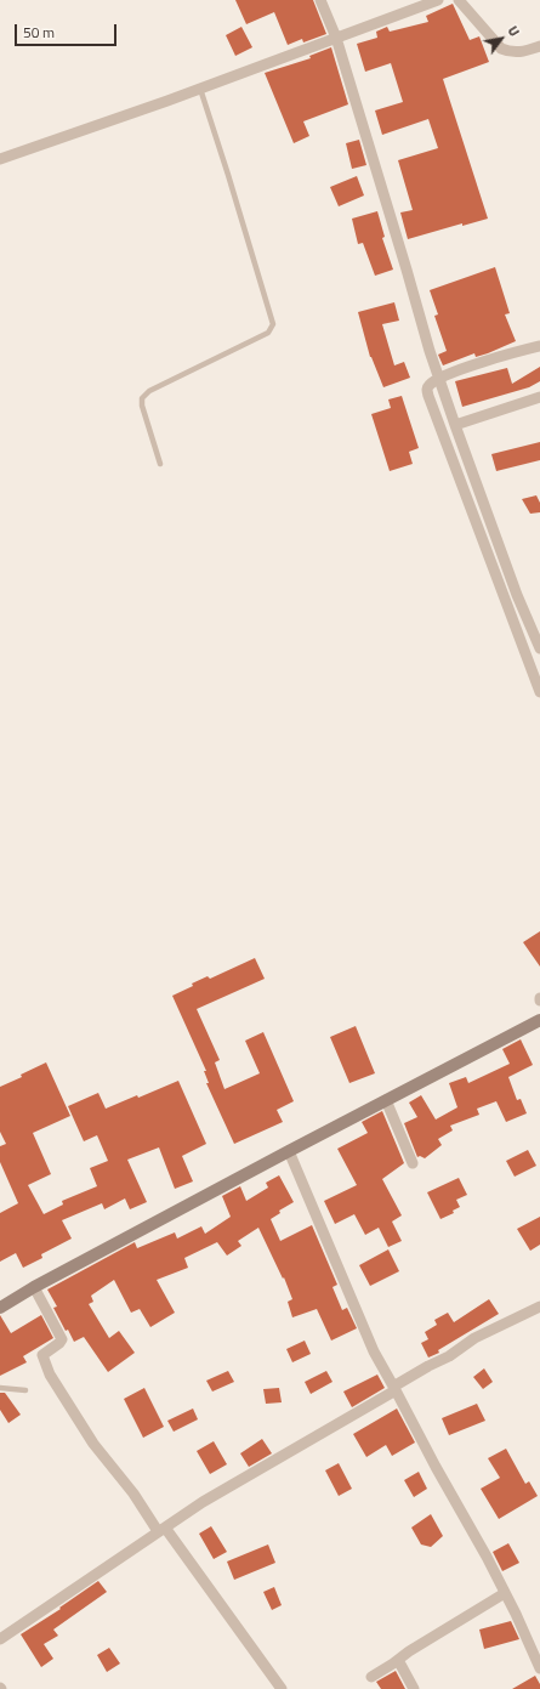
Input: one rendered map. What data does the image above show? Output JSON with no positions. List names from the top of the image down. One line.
{"scale_bar":"50 m","north":"top right"}
